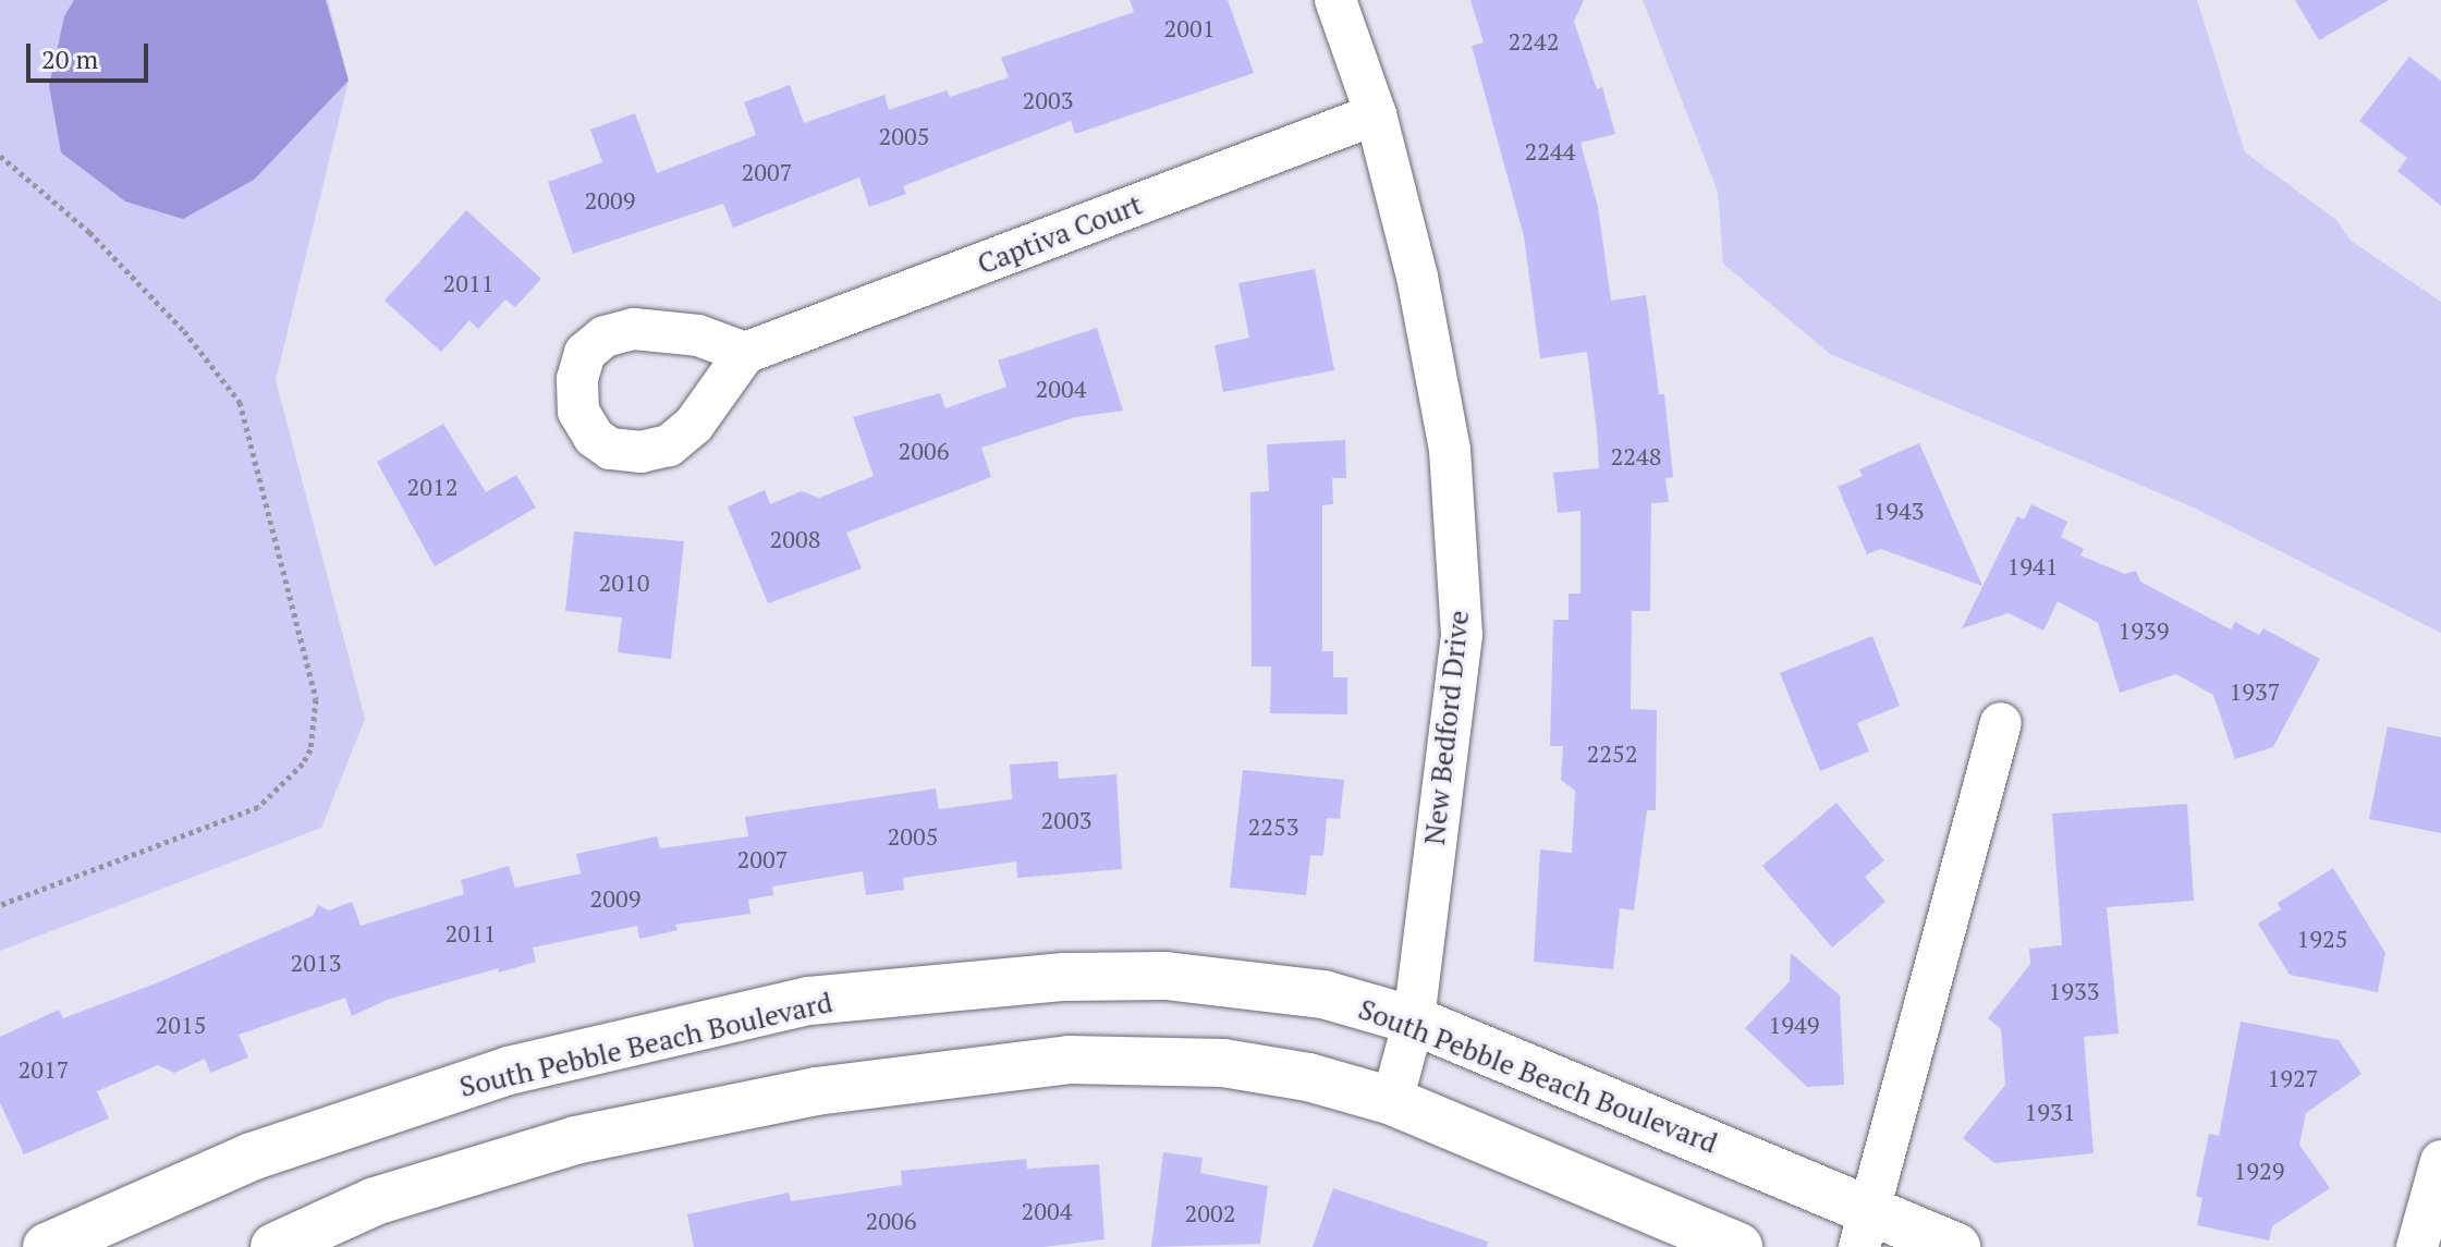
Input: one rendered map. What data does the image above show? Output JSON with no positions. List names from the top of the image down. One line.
{"streets":{"street":["Captiva Court","New Bedford Drive","South Pebble Beach Boulevard"]},"crossings":[["Captiva Court","New Bedford Drive"],["New Bedford Drive","South Pebble Beach Boulevard"]],"house_numbers":["2001","2242","2003","2005","2244","2007","2009","2011","2004","2006","2248","2012","1943","2008","1941","2010","1939","1937","2252","2003","2253","2005","2007","2009","2011","1925","2013","1933","2015","1949","2017","1927","1931","1929","2004","2002","2006"],"scale_bar":"20 m"}
